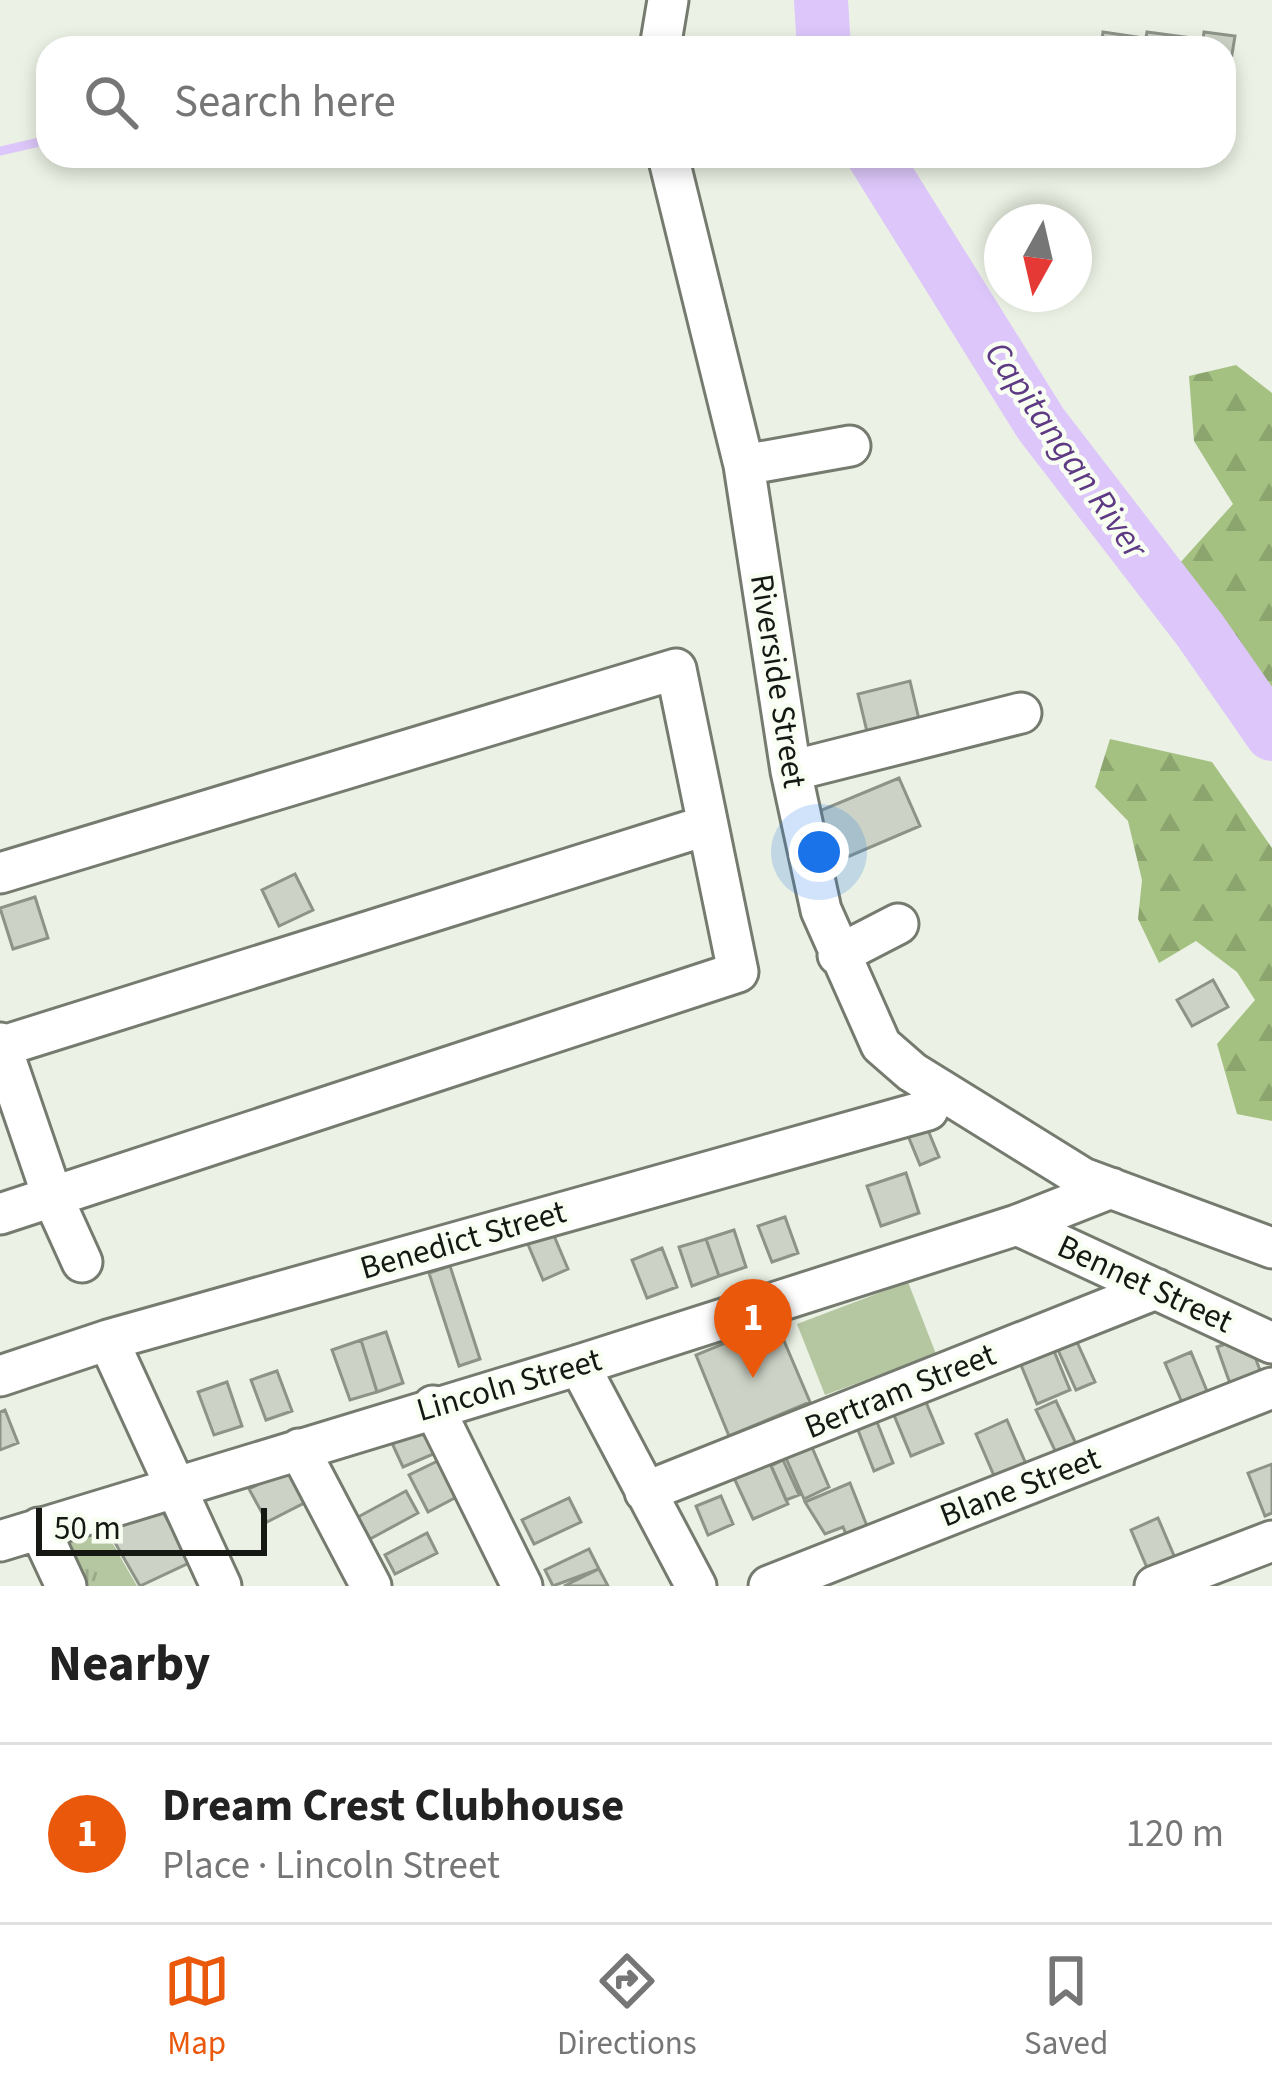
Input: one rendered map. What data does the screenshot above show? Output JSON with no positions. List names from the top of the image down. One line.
{"streets":{"street":["Riverside Street","Benedict Street","Bennet Street","Lincoln Street","Bertram Street","Blane Street"]},"crossings":[["Riverside Street","Lincoln Street"],["Bennet Street","Lincoln Street"],["Bennet Street","Bertram Street"]],"water":["Capitangan River"],"scale_bar":"50 m","north":"bottom","page":{"search":"Search here","pins":"1","scale":"50 m","heading":"Nearby","list":[{"mark":"1","name":"Dream Crest Clubhouse","note":"Place · Lincoln Street","value":"120 m"}],"nav":["Map","Directions","Saved"]}}
